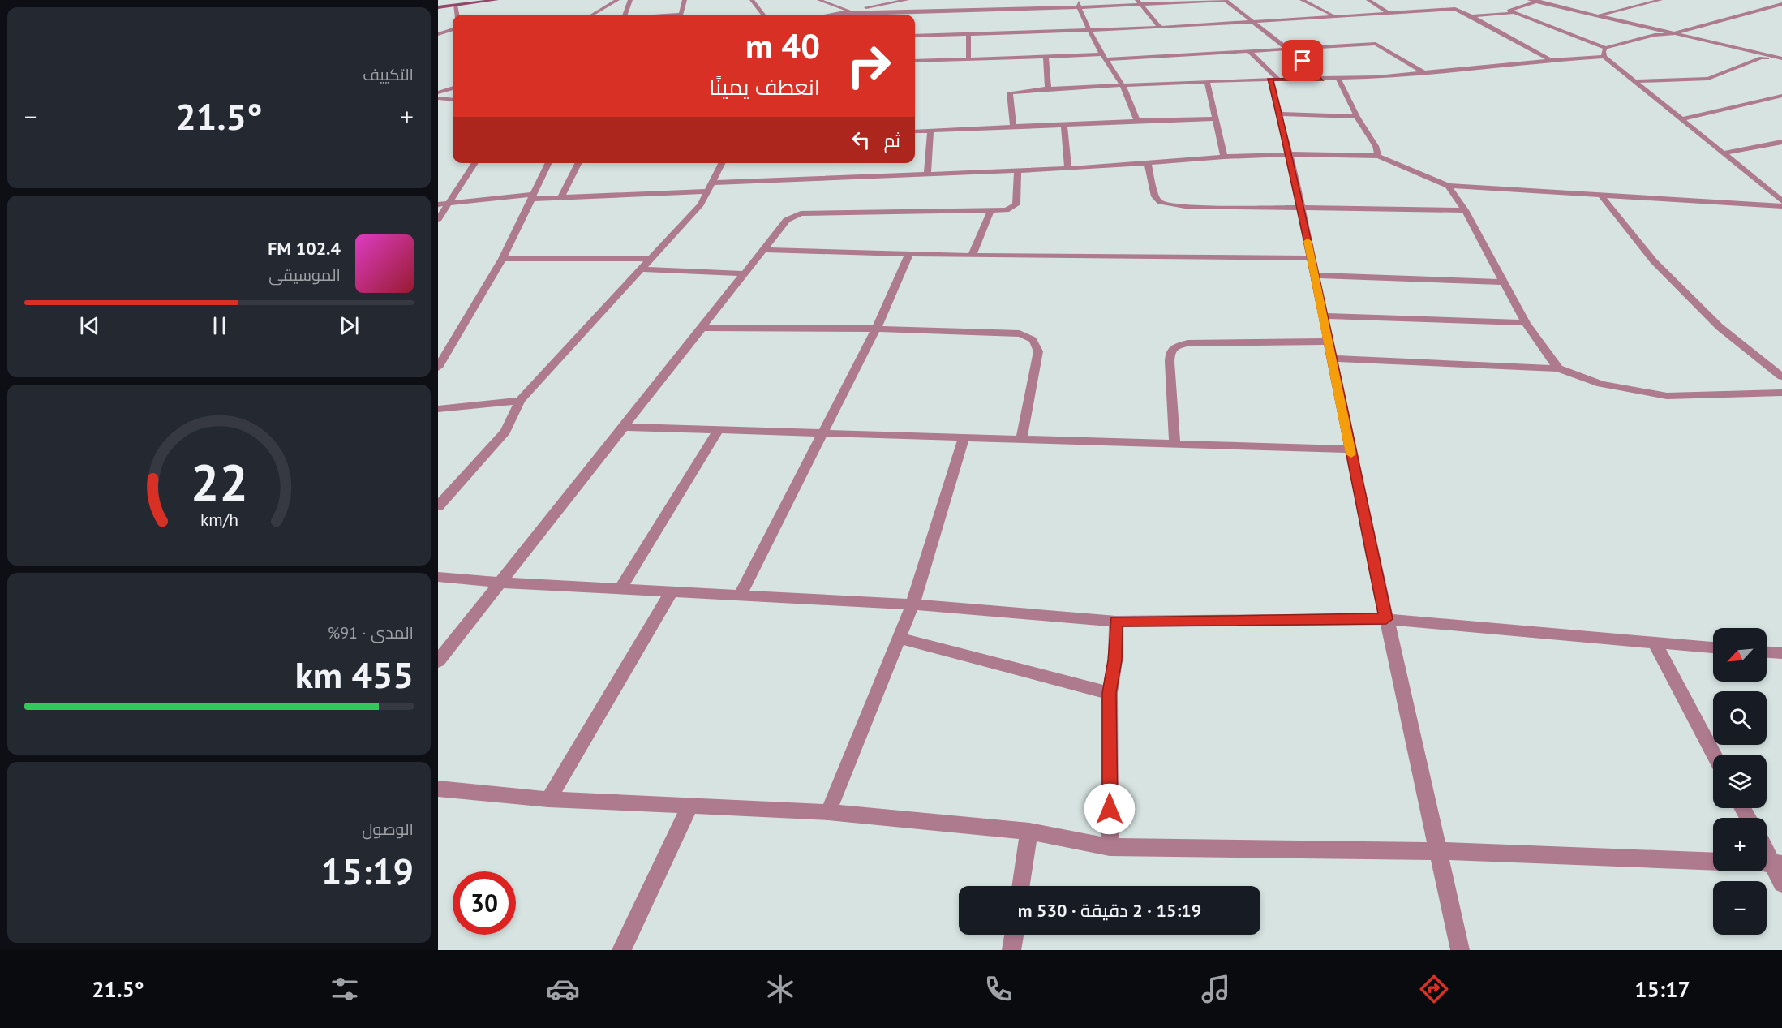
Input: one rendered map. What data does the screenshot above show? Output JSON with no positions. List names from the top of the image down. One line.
{"north":"bottom left","page":{"tile":["التكييف",["المدى · 91%","455 km"],["الوصول","15:19"]],"turn":["40 m","انعطف يمينًا"],"heat":["−","21.5°","+"],"then":"ثم","song":["102.4 FM","الموسيقى"],"map_buttons":["+","−"],"limit":"30","trip":"15:19 · 2 دقيقة · 530 m","tabs":["15:17","21.5°"],"gauge":["22","km/h"]}}
